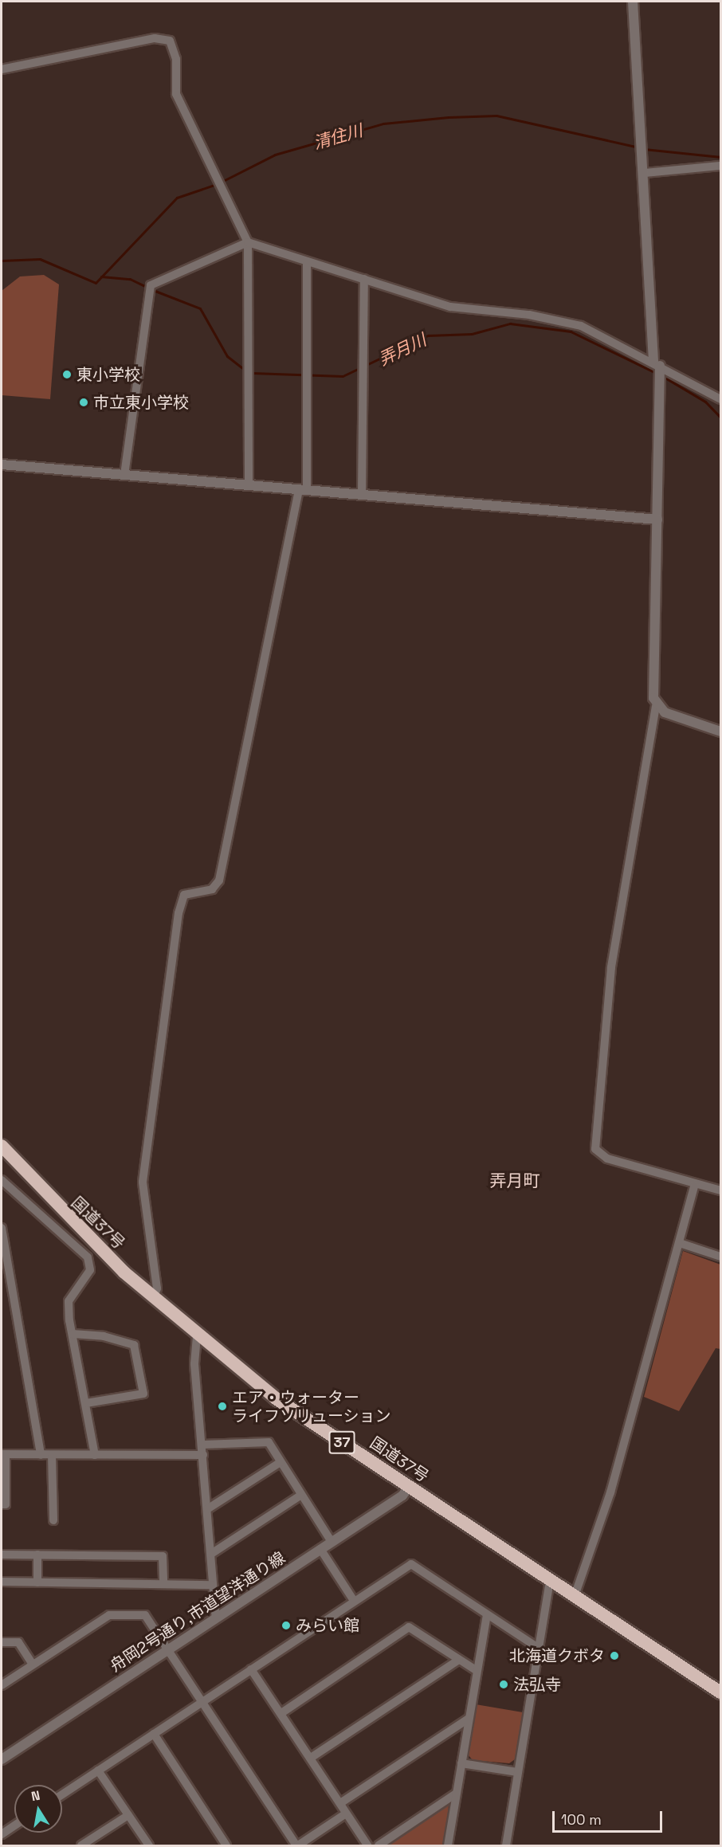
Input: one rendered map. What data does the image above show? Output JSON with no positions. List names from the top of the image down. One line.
{"streets":{"highway":["国道37号","37"],"street":["舟岡2号通り,市道望洋通り線"]},"crossings":[["国道37号","舟岡2号通り,市道望洋通り線"]],"districts":["弄月町"],"water":["清住川","弄月川"],"places":["東小学校","市立東小学校","エア・ウォーター ライフソリューション","みらい館","北海道クボタ","法弘寺"],"scale_bar":"100 m","north":"top"}
